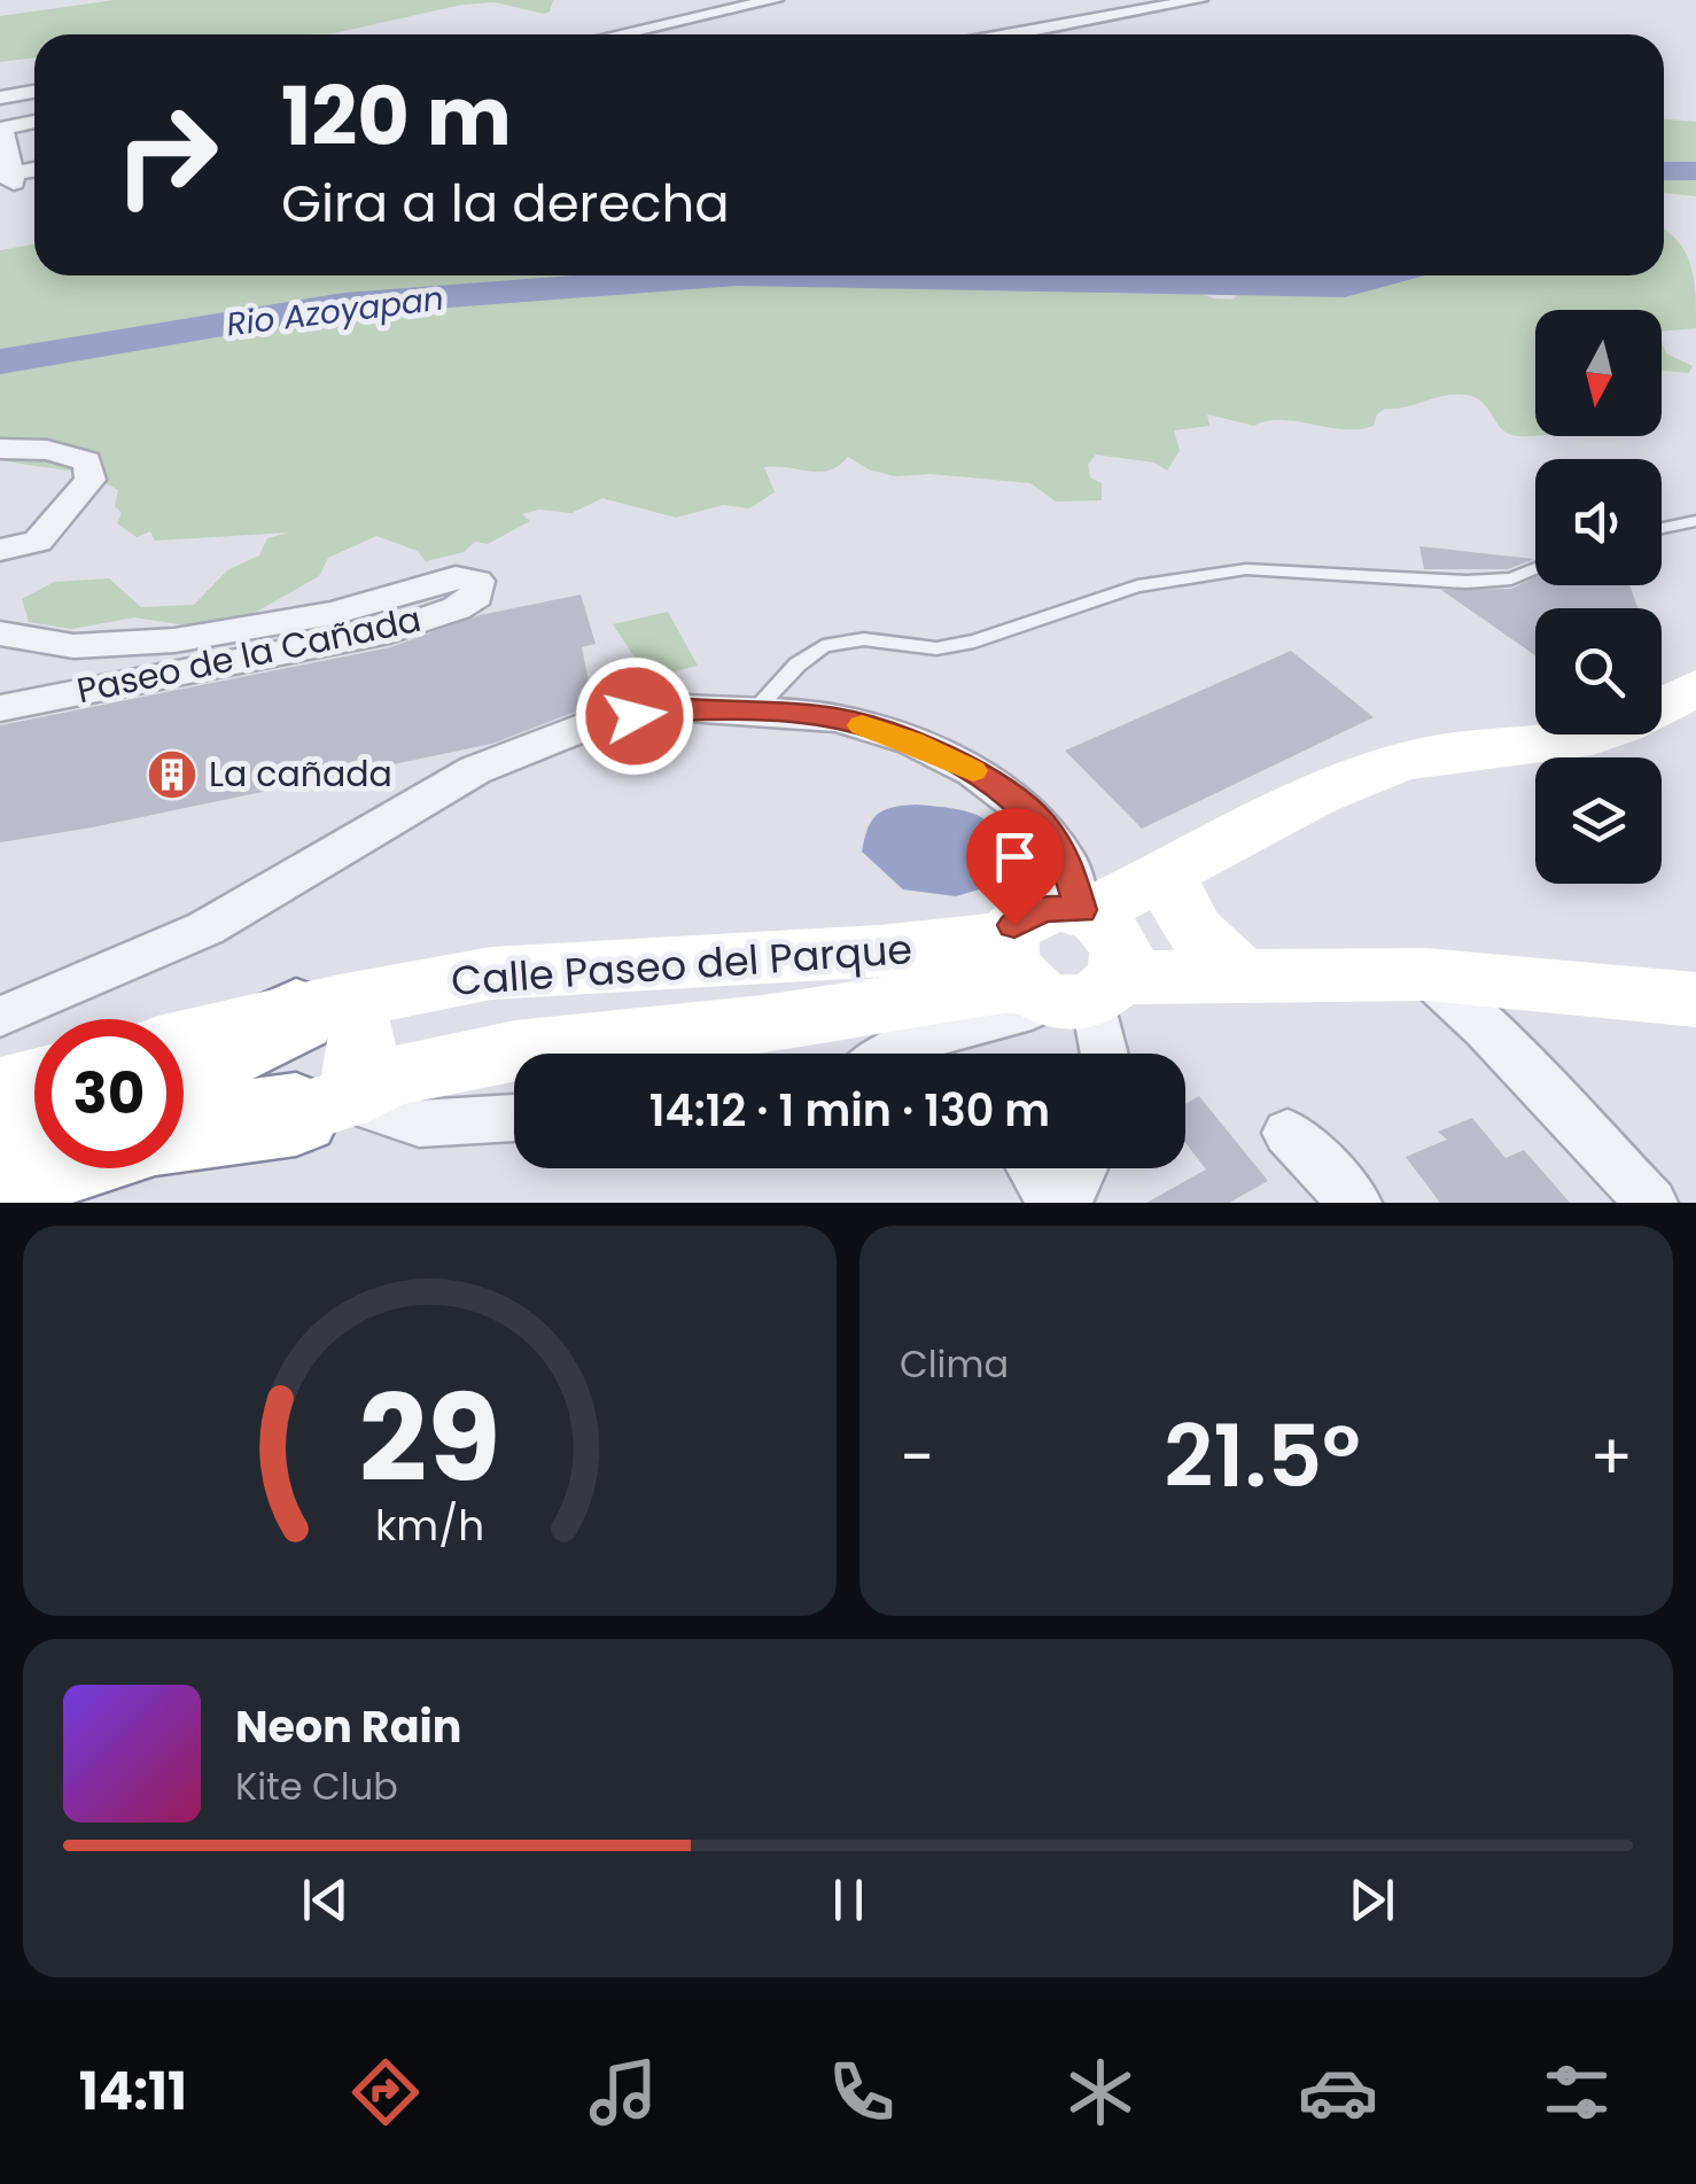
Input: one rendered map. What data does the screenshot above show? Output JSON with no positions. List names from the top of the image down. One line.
{"streets":{"street":["Paseo de la Cañada","Calle Paseo del Parque"]},"water":["Rio Azoyapan"],"places":{"building":["La cañada"]},"north":"bottom","page":{"turn":["120 m","Gira a la derecha"],"limit":"30","trip":"14:12 · 1 min · 130 m","tile":"Clima","heat":["−","21.5°","+"],"song":["Neon Rain","Kite Club"],"tabs":"14:11","gauge":["29","km/h"]}}
